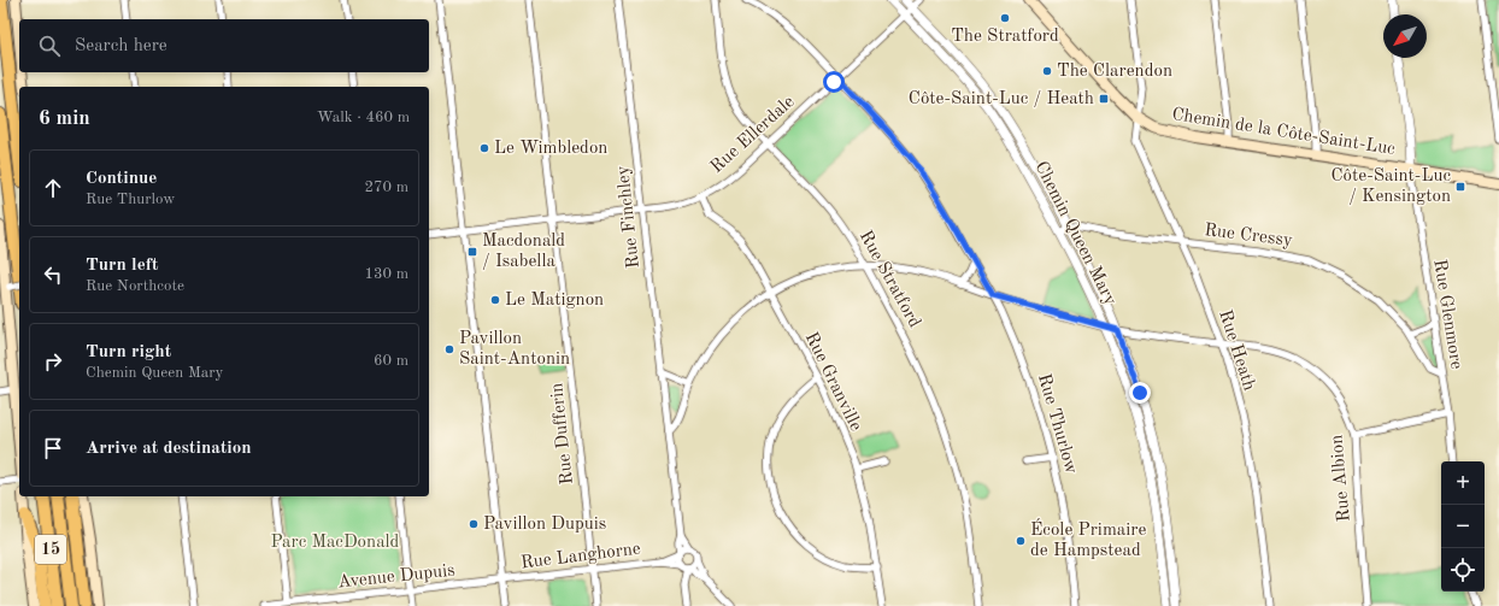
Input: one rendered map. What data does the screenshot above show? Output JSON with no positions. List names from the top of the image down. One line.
{"streets":{"highway":["15"],"main road":["Chemin de la Côte-Saint-Luc"],"street":["Rue Ellerdale","Rue Finchley","Chemin Queen Mary","Rue Cressy","Rue Stratford","Rue Glenmore","Rue Heath","Rue Granville","Rue Thurlow","Rue Dufferin","Rue Albion","Rue Langhorne","Avenue Dupuis"]},"crossings":[["Chemin de la Côte-Saint-Luc","Rue Glenmore"],["Chemin de la Côte-Saint-Luc","Rue Heath"],["Rue Ellerdale","Rue Finchley"],["Rue Ellerdale","Chemin Queen Mary"],["Rue Ellerdale","Rue Stratford"],["Rue Ellerdale","Rue Granville"],["Rue Ellerdale","Rue Thurlow"],["Rue Ellerdale","Rue Dufferin"],["Rue Finchley","Rue Albion"],["Rue Finchley","Rue Langhorne"],["Chemin Queen Mary","Rue Cressy"],["Chemin Queen Mary","Rue Albion"],["Rue Cressy","Rue Glenmore"],["Rue Cressy","Rue Heath"],["Rue Stratford","Rue Albion"],["Rue Heath","Rue Albion"],["Rue Granville","Rue Albion"],["Rue Thurlow","Rue Albion"],["Rue Dufferin","Rue Langhorne"],["Rue Langhorne","Avenue Dupuis"]],"parks":["Parc MacDonald"],"places":{"other":["The Stratford","The Clarendon","Le Wimbledon","Le Matignon","Pavillon Saint-Antonin","Pavillon Dupuis","École Primaire de Hampstead"],"transit":["Côte-Saint-Luc / Heath","Côte-Saint-Luc / Kensington","Macdonald / Isabella"]},"north":"bottom left","page":{"search":"Search here","heading":["6 min","Walk · 460 m"],"list":[["Continue","Rue Thurlow","270 m"],["Turn left","Rue Northcote","130 m"],["Turn right","Chemin Queen Mary","60 m"],"Arrive at destination"],"map_buttons":["+","−"]}}
